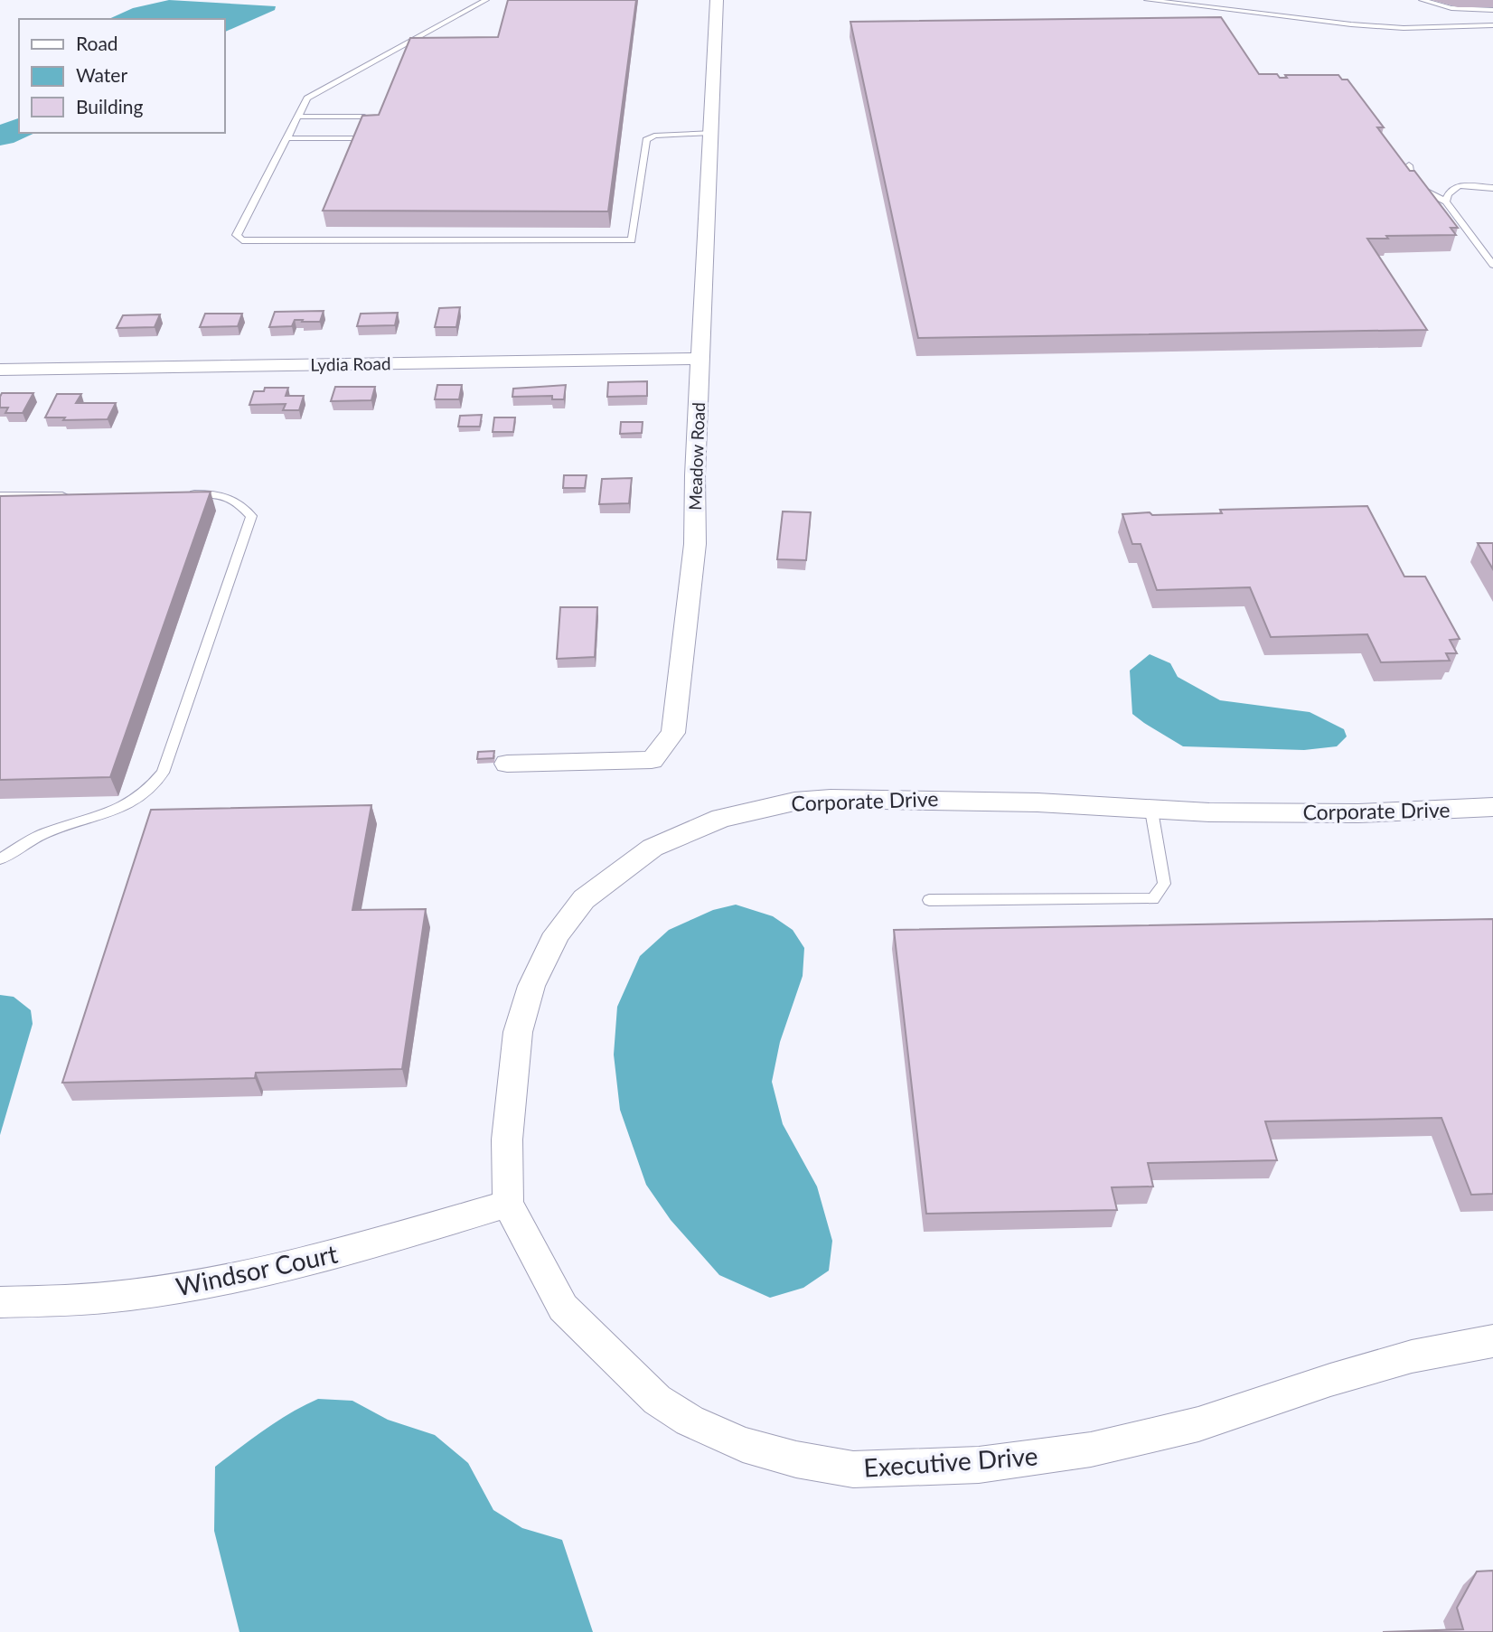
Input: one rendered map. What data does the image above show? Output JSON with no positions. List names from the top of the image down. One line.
{"streets":{"street":["Lydia Road","Meadow Road","Corporate Drive","Windsor Court","Executive Drive"]},"crossings":[["Lydia Road","Meadow Road"],["Corporate Drive","Windsor Court"],["Corporate Drive","Executive Drive"],["Windsor Court","Executive Drive"]],"legend":["Road","Water","Building"]}
